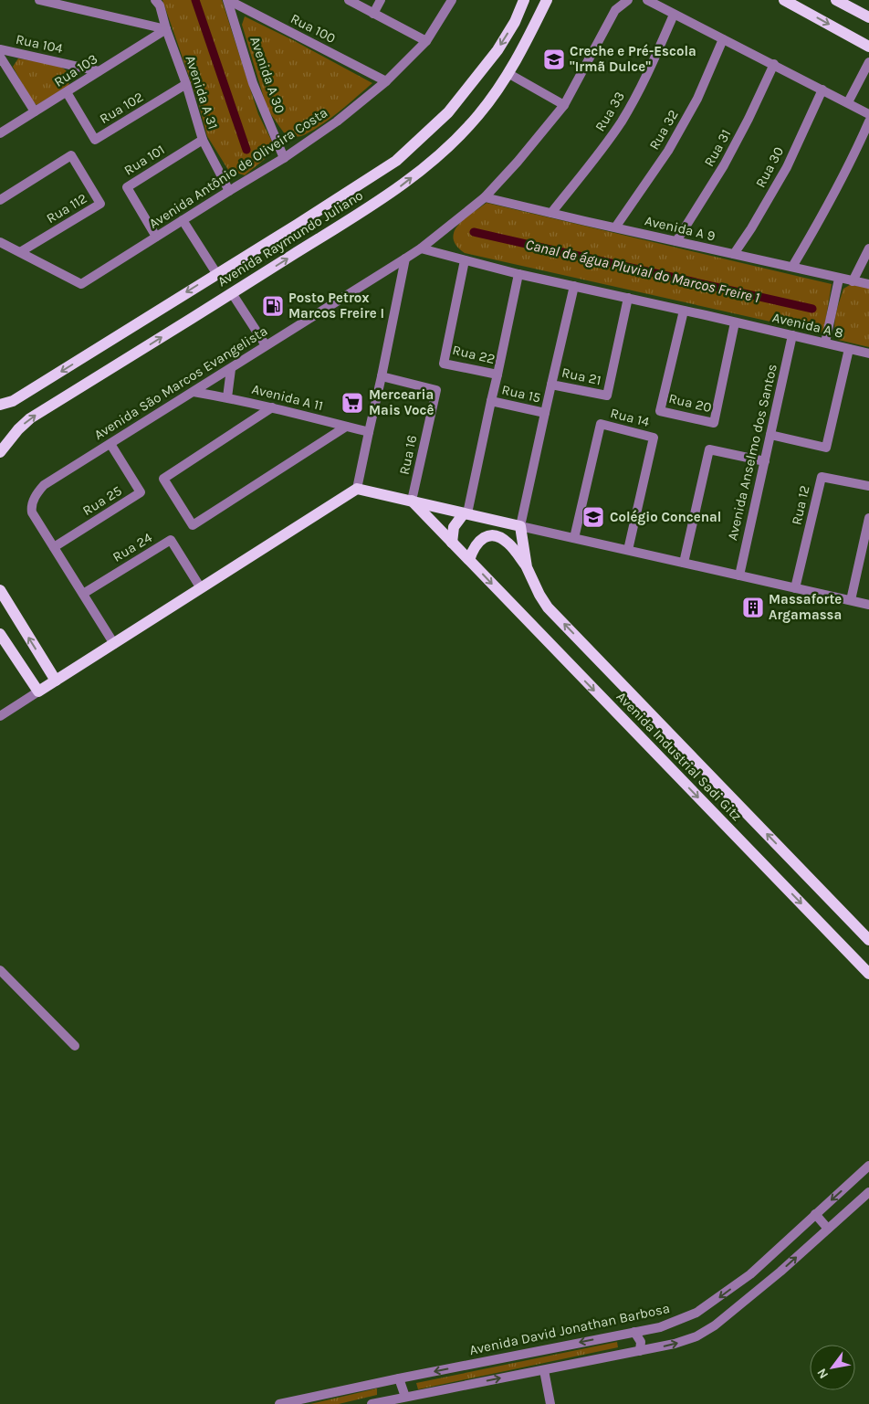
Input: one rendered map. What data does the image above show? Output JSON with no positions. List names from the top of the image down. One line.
{"streets":{"main road":["Avenida Raymundo Juliano","Avenida Industrial Sadi Gitz"],"street":["Rua 100","Rua 104","Rua 103","Avenida A 30","Avenida A 31","Rua 102","Rua 33","Rua 32","Rua 31","Rua 101","Rua 30","Avenida Antônio de Oliveira Costa","Rua 112","Avenida A 9","Avenida A 8","Rua 22","Rua 21","Avenida São Marcos Evangelista","Rua 15","Avenida A 11","Rua 20","Rua 14","Avenida Anselmo dos Santos","Rua 16","Rua 25","Rua 12","Rua 24","Avenida David Jonathan Barbosa"]},"crossings":[["Rua 100","Avenida A 30"],["Rua 100","Avenida Antônio de Oliveira Costa"],["Rua 104","Rua 103"],["Rua 103","Avenida A 31"],["Rua 103","Rua 102"],["Avenida A 30","Avenida Antônio de Oliveira Costa"],["Avenida A 31","Rua 102"],["Avenida A 31","Rua 101"],["Avenida A 31","Avenida Antônio de Oliveira Costa"],["Rua 33","Avenida A 9"],["Rua 32","Avenida A 9"],["Rua 31","Avenida A 9"],["Rua 101","Avenida Antônio de Oliveira Costa"],["Rua 30","Avenida A 9"],["Avenida Antônio de Oliveira Costa","Rua 112"],["Avenida A 9","Avenida São Marcos Evangelista"],["Avenida A 8","Rua 22"],["Avenida A 8","Rua 21"],["Avenida A 8","Avenida São Marcos Evangelista"],["Avenida A 8","Rua 20"],["Avenida A 8","Avenida Anselmo dos Santos"],["Avenida São Marcos Evangelista","Avenida A 11"],["Avenida São Marcos Evangelista","Rua 25"],["Avenida São Marcos Evangelista","Rua 24"],["Rua 15","Avenida Industrial Sadi Gitz"],["Rua 16","Avenida Industrial Sadi Gitz"]],"water":["Canal de água Pluvial do Marcos Freire 1"],"places":{"school or university":["Creche e Pré-Escola \"Irmã Dulce\"","Colégio Concenal"],"fuel station":["Posto Petrox Marcos Freire I"],"supermarket":["Mercearia Mais Você"],"building":["Massaforte Argamassa"]},"north":"bottom left"}
